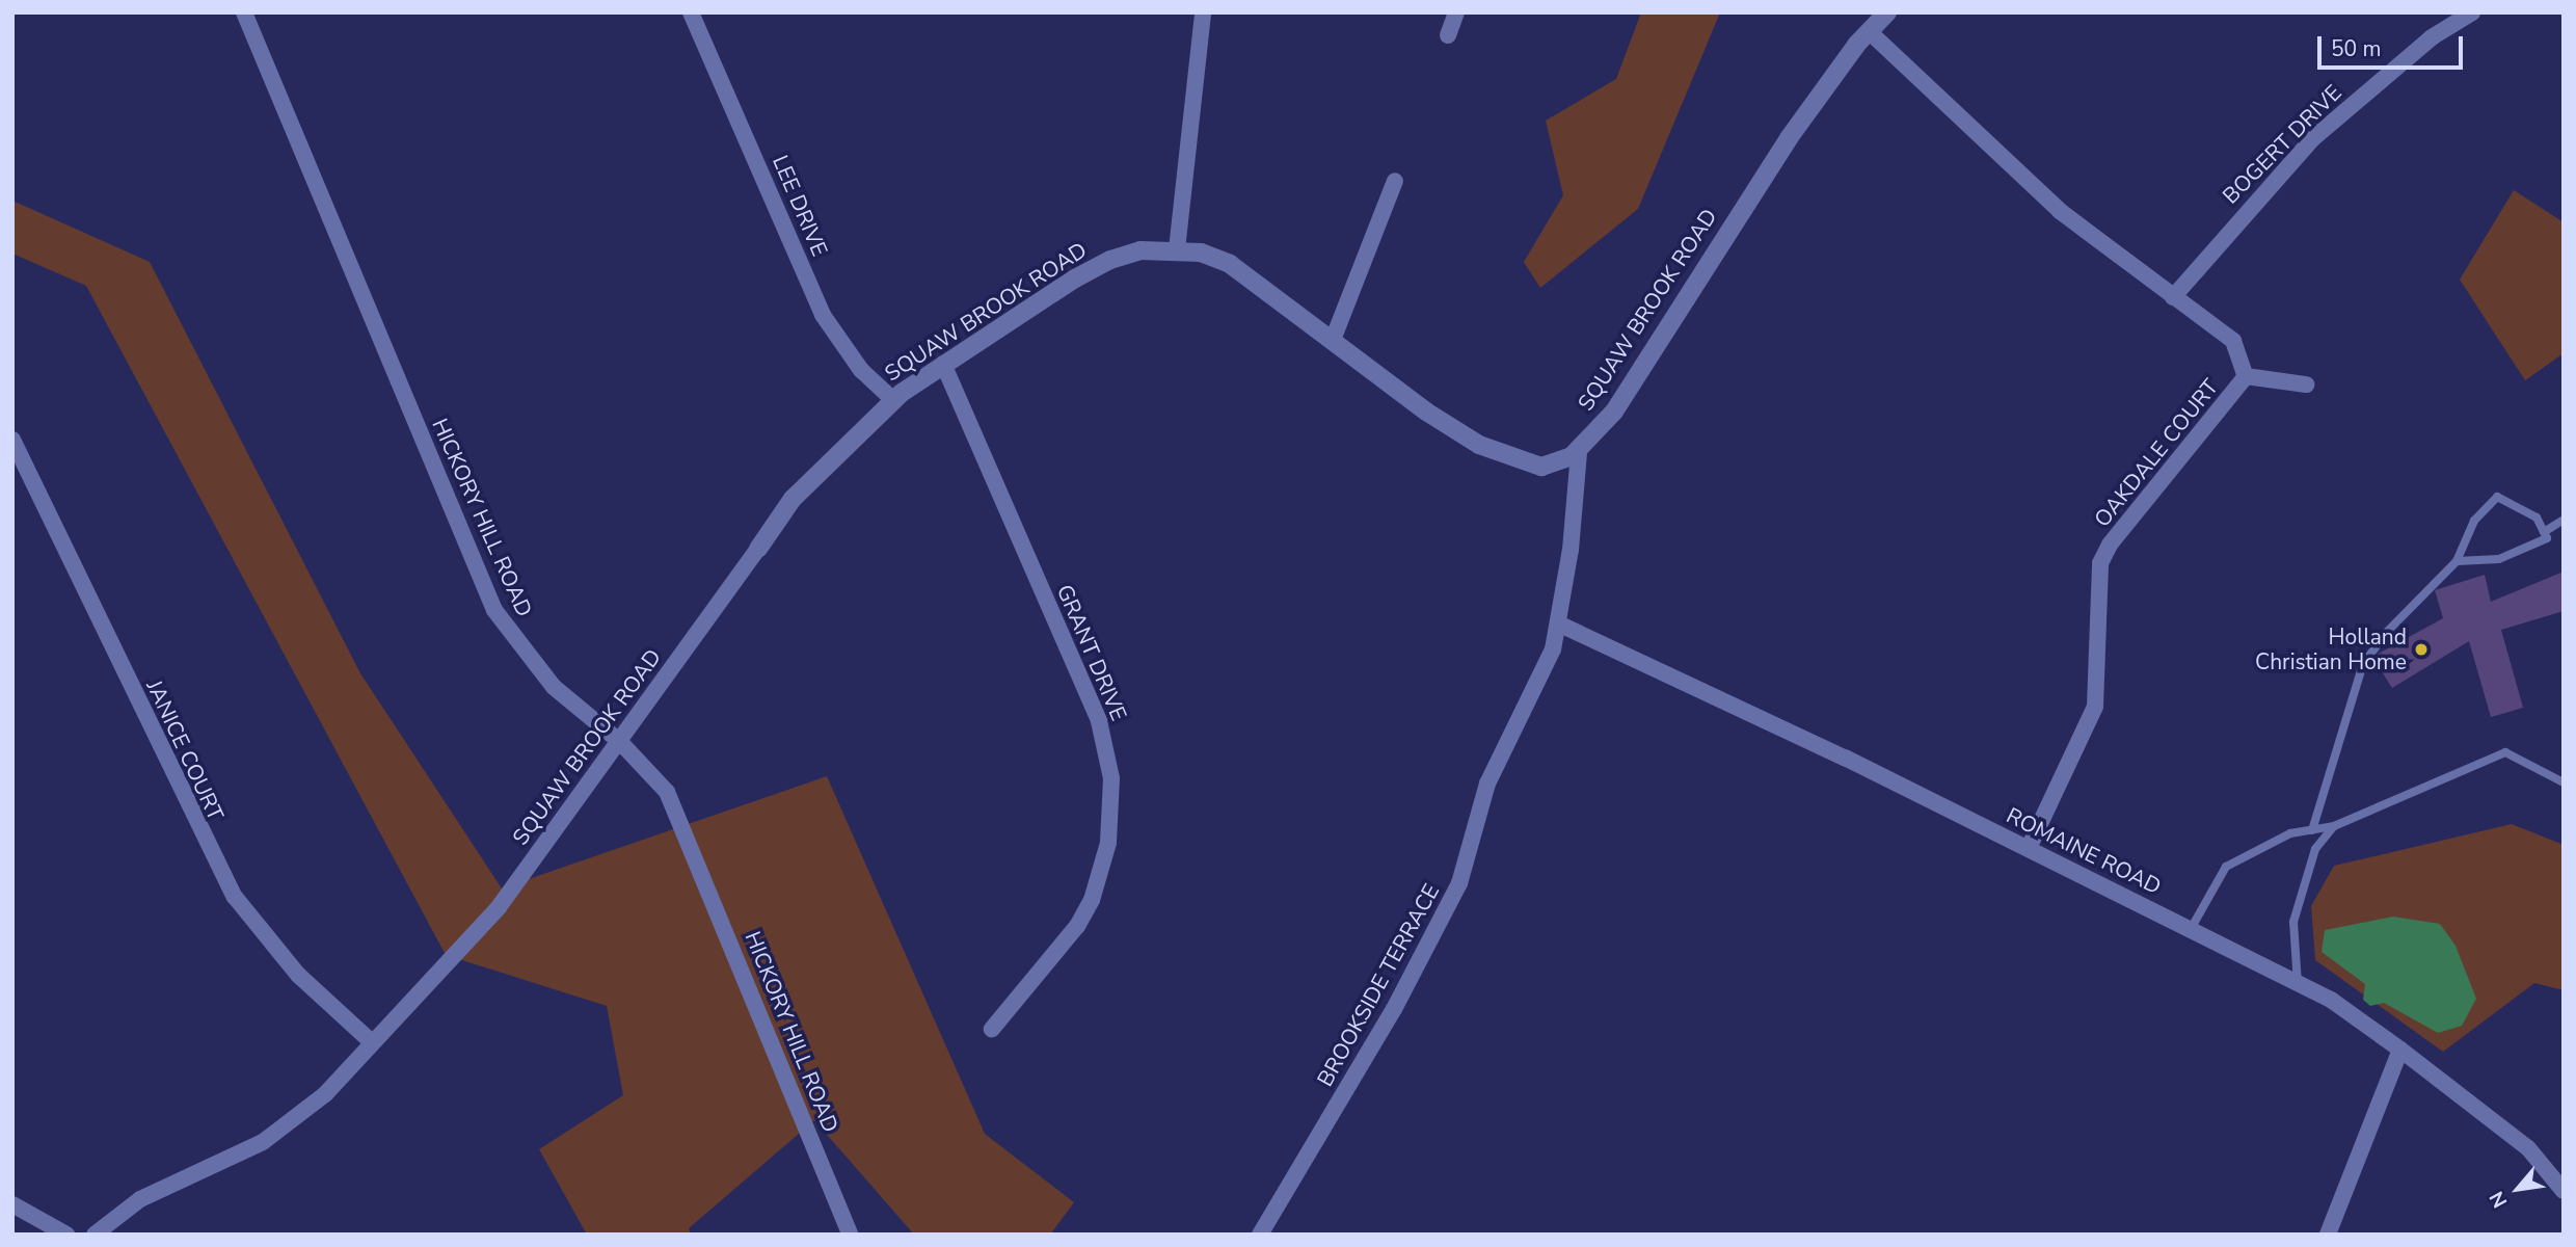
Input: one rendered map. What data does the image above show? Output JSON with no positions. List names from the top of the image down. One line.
{"streets":{"street":["BOGERT DRIVE","LEE DRIVE","SQUAW BROOK ROAD","OAKDALE COURT","HICKORY HILL ROAD","GRANT DRIVE","JANICE COURT","ROMAINE ROAD","BROOKSIDE TERRACE"]},"crossings":[["BOGERT DRIVE","OAKDALE COURT"],["LEE DRIVE","SQUAW BROOK ROAD"],["SQUAW BROOK ROAD","OAKDALE COURT"],["SQUAW BROOK ROAD","HICKORY HILL ROAD"],["SQUAW BROOK ROAD","GRANT DRIVE"],["SQUAW BROOK ROAD","JANICE COURT"],["SQUAW BROOK ROAD","BROOKSIDE TERRACE"],["OAKDALE COURT","ROMAINE ROAD"],["ROMAINE ROAD","BROOKSIDE TERRACE"]],"places":["Holland Christian Home"],"scale_bar":"50 m","north":"bottom left"}
